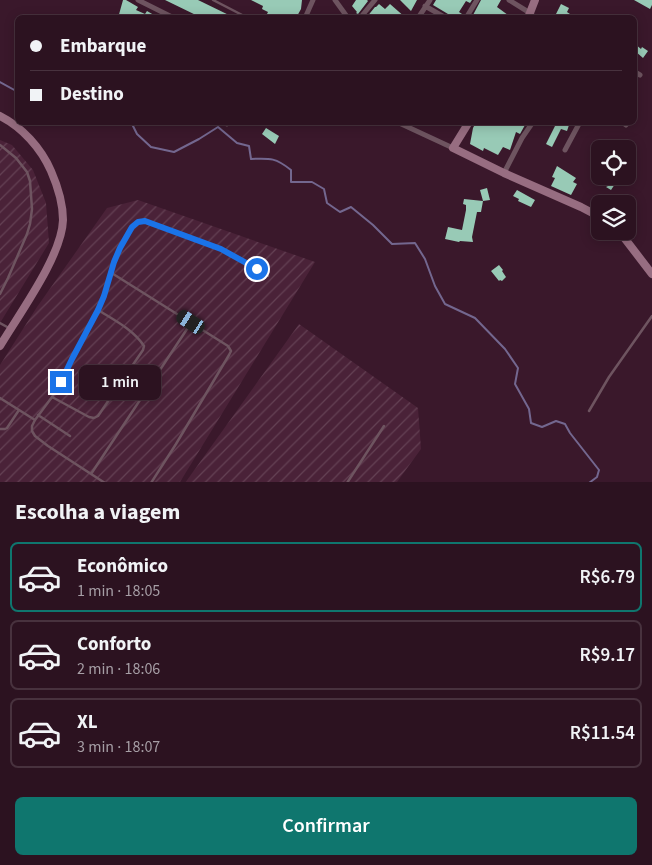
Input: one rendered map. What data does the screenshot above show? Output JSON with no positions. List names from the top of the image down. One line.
{"page":{"banner":["Embarque","Destino"],"bubble":"1 min","heading":"Escolha a viagem","list":[{"name":"Econômico","note":"1 min · 18:05","value":"R$6.79"},{"name":"Conforto","note":"2 min · 18:06","value":"R$9.17"},{"name":"XL","note":"3 min · 18:07","value":"R$11.54"}],"buttons":"Confirmar"}}
